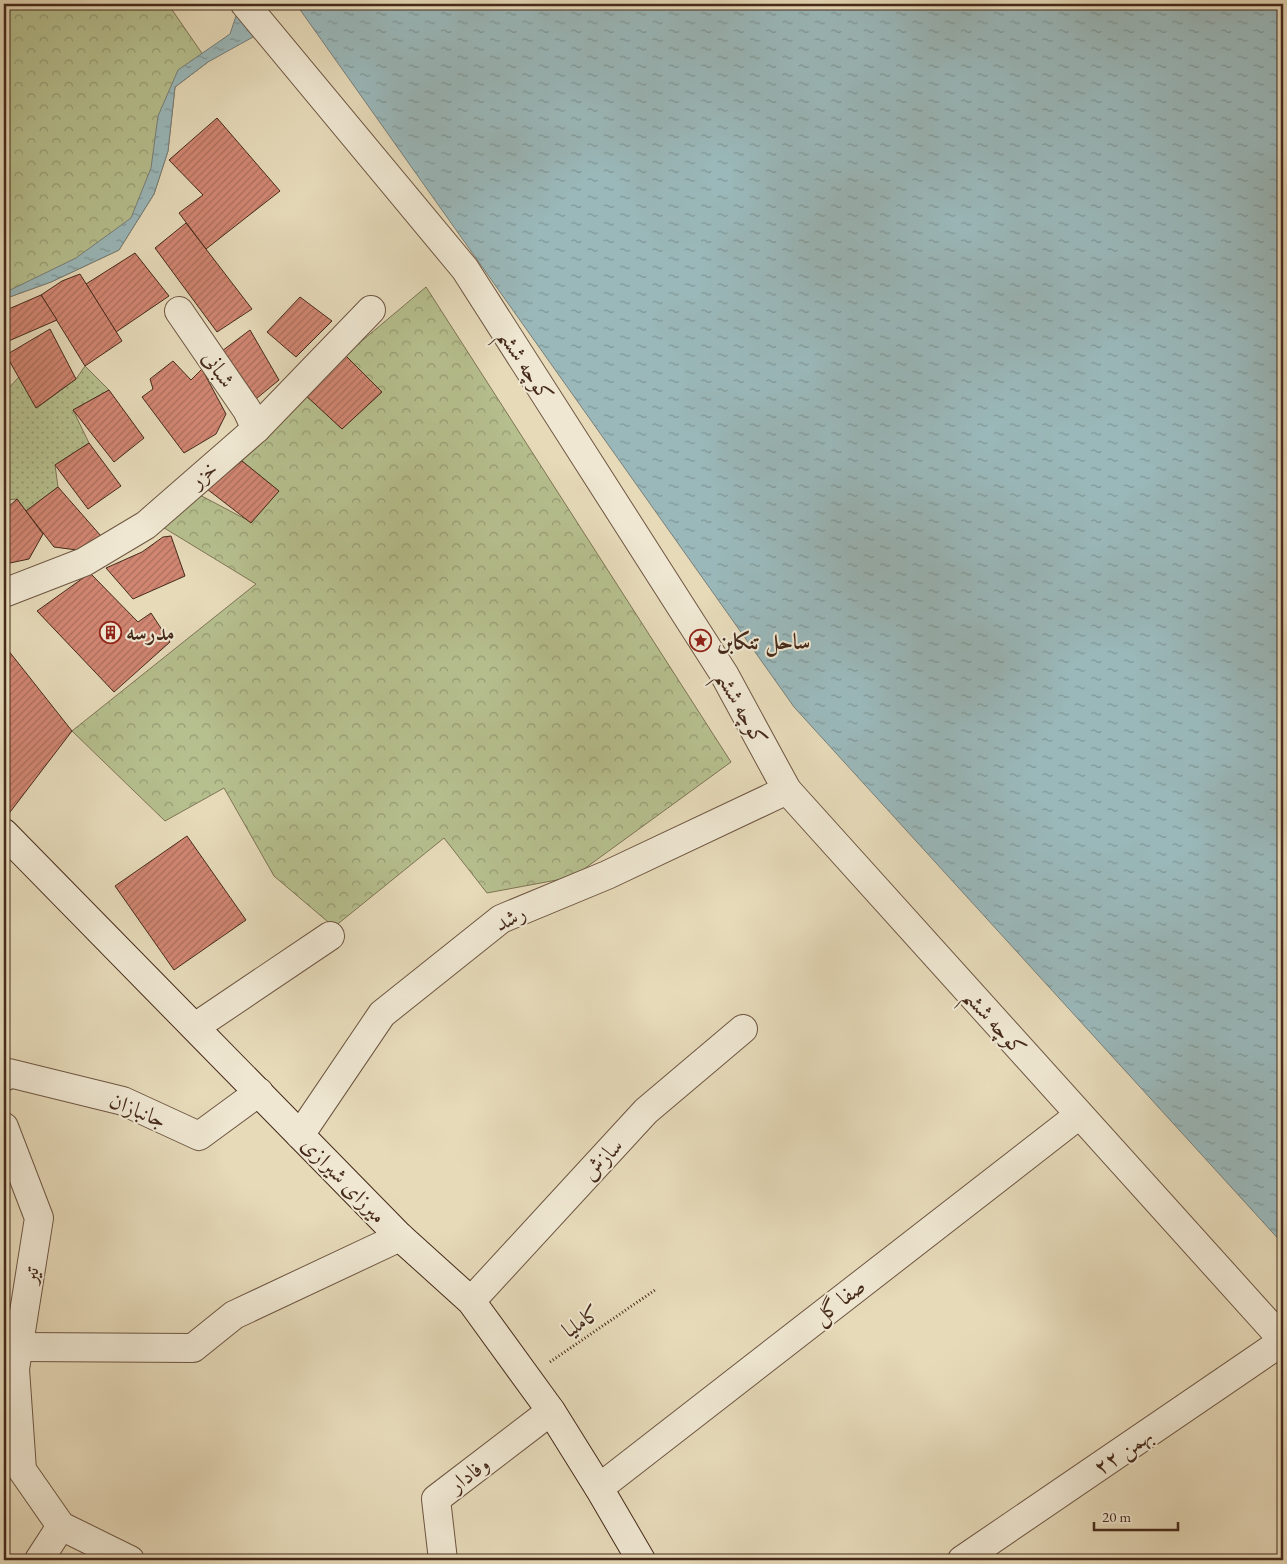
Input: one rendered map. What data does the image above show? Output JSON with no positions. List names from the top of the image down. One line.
{"streets":{"street":["کوچه ششم","شبانی","خزر","رشد","جانبازان","سازش","میرزای شیرازی","تیر","صفا گل","۲۲ بهمن","وفادار"],"path":["کاملیا"]},"crossings":[["کوچه ششم","رشد"],["کوچه ششم","صفا گل"],["کوچه ششم","۲۲ بهمن"],["شبانی","خزر"],["رشد","میرزای شیرازی"],["جانبازان","میرزای شیرازی"],["سازش","میرزای شیرازی"],["میرزای شیرازی","صفا گل"],["میرزای شیرازی","کاملیا"],["میرزای شیرازی","وفادار"]],"places":{"building":["مدرسه"],"place":["ساحل تنکابن"]},"scale_bar":"20 m"}
